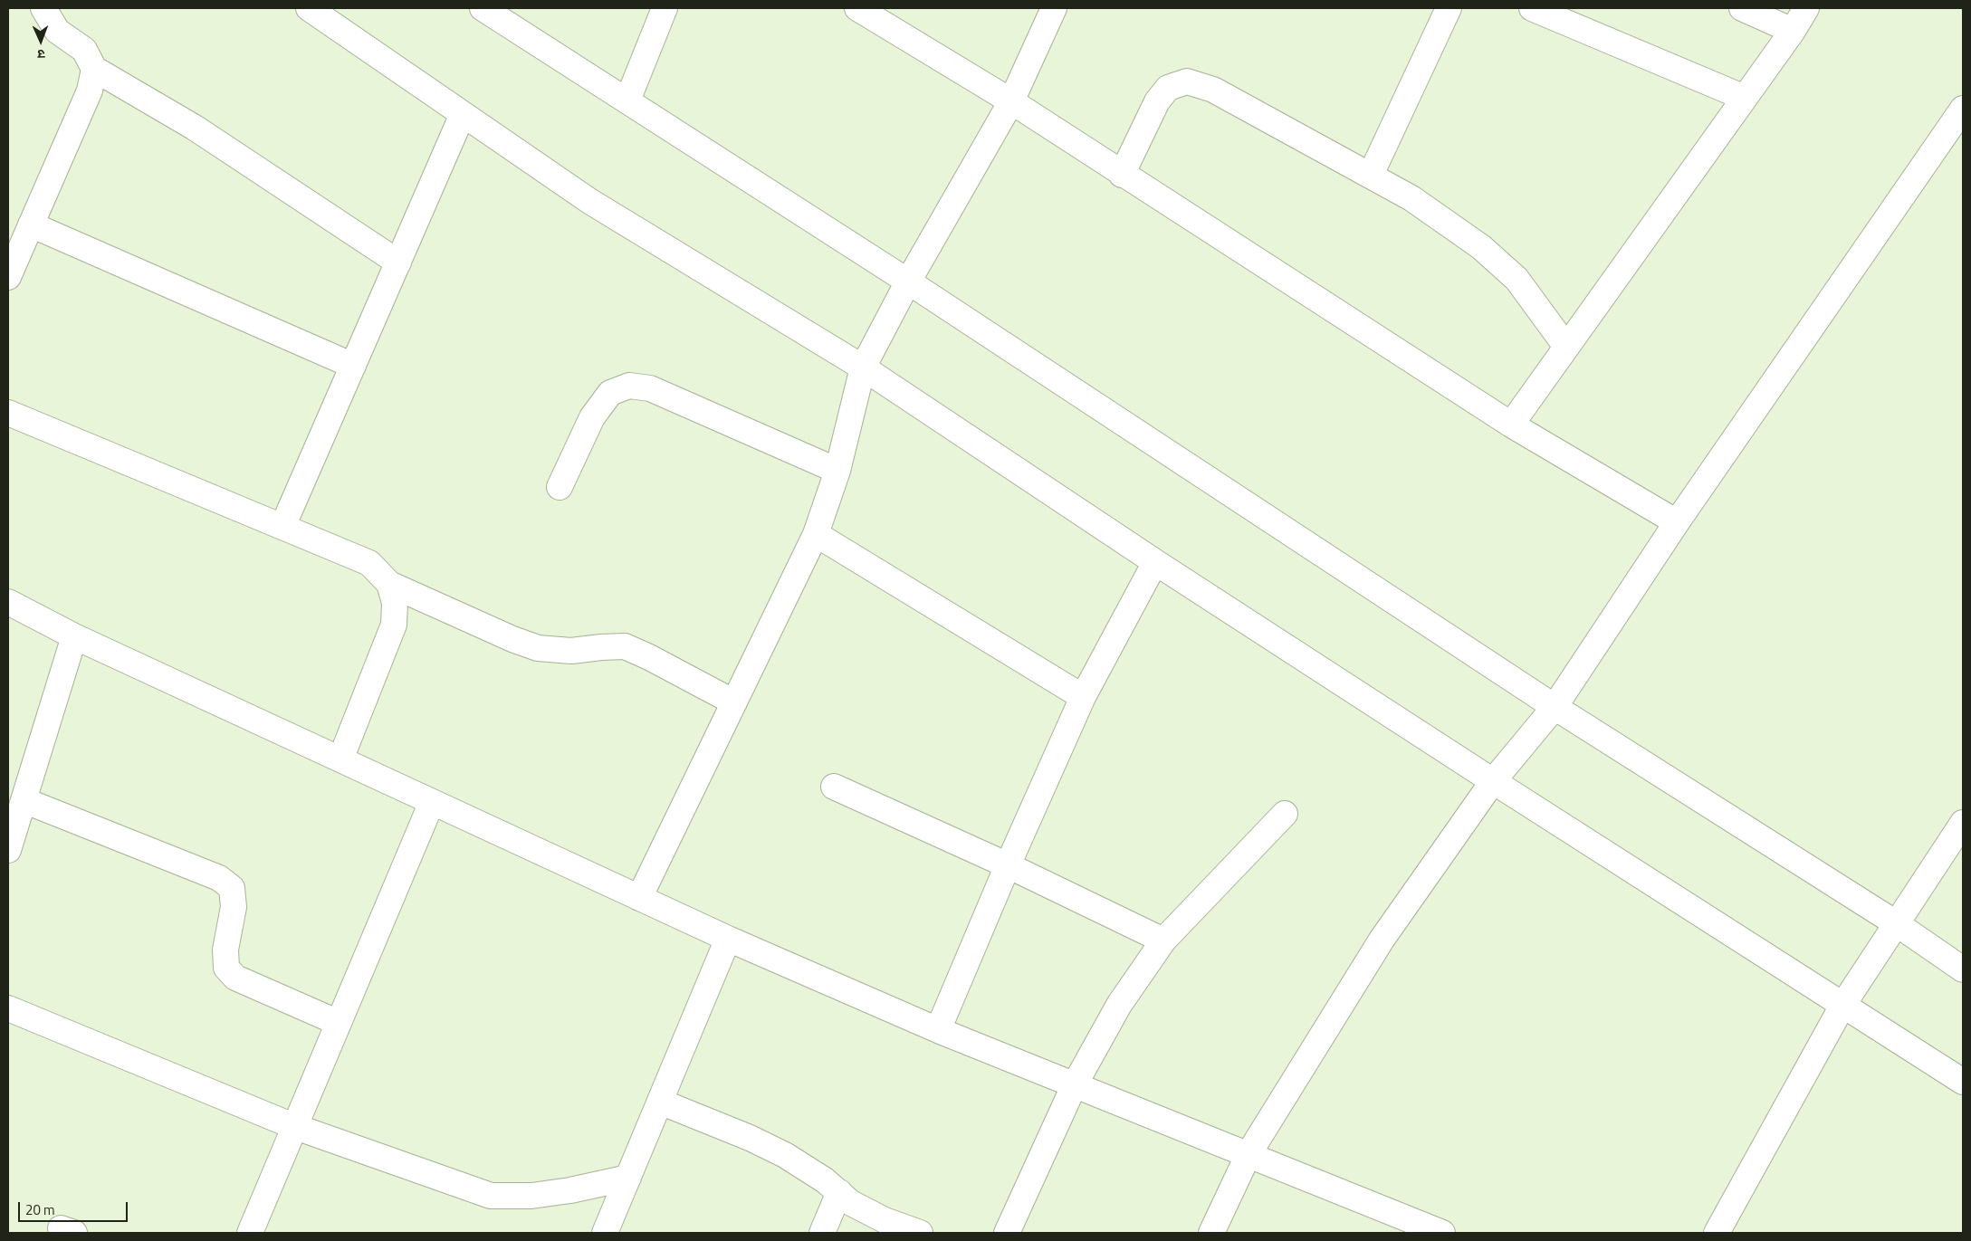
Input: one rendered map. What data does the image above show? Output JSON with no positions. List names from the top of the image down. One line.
{"scale_bar":"20 m","north":"bottom"}
